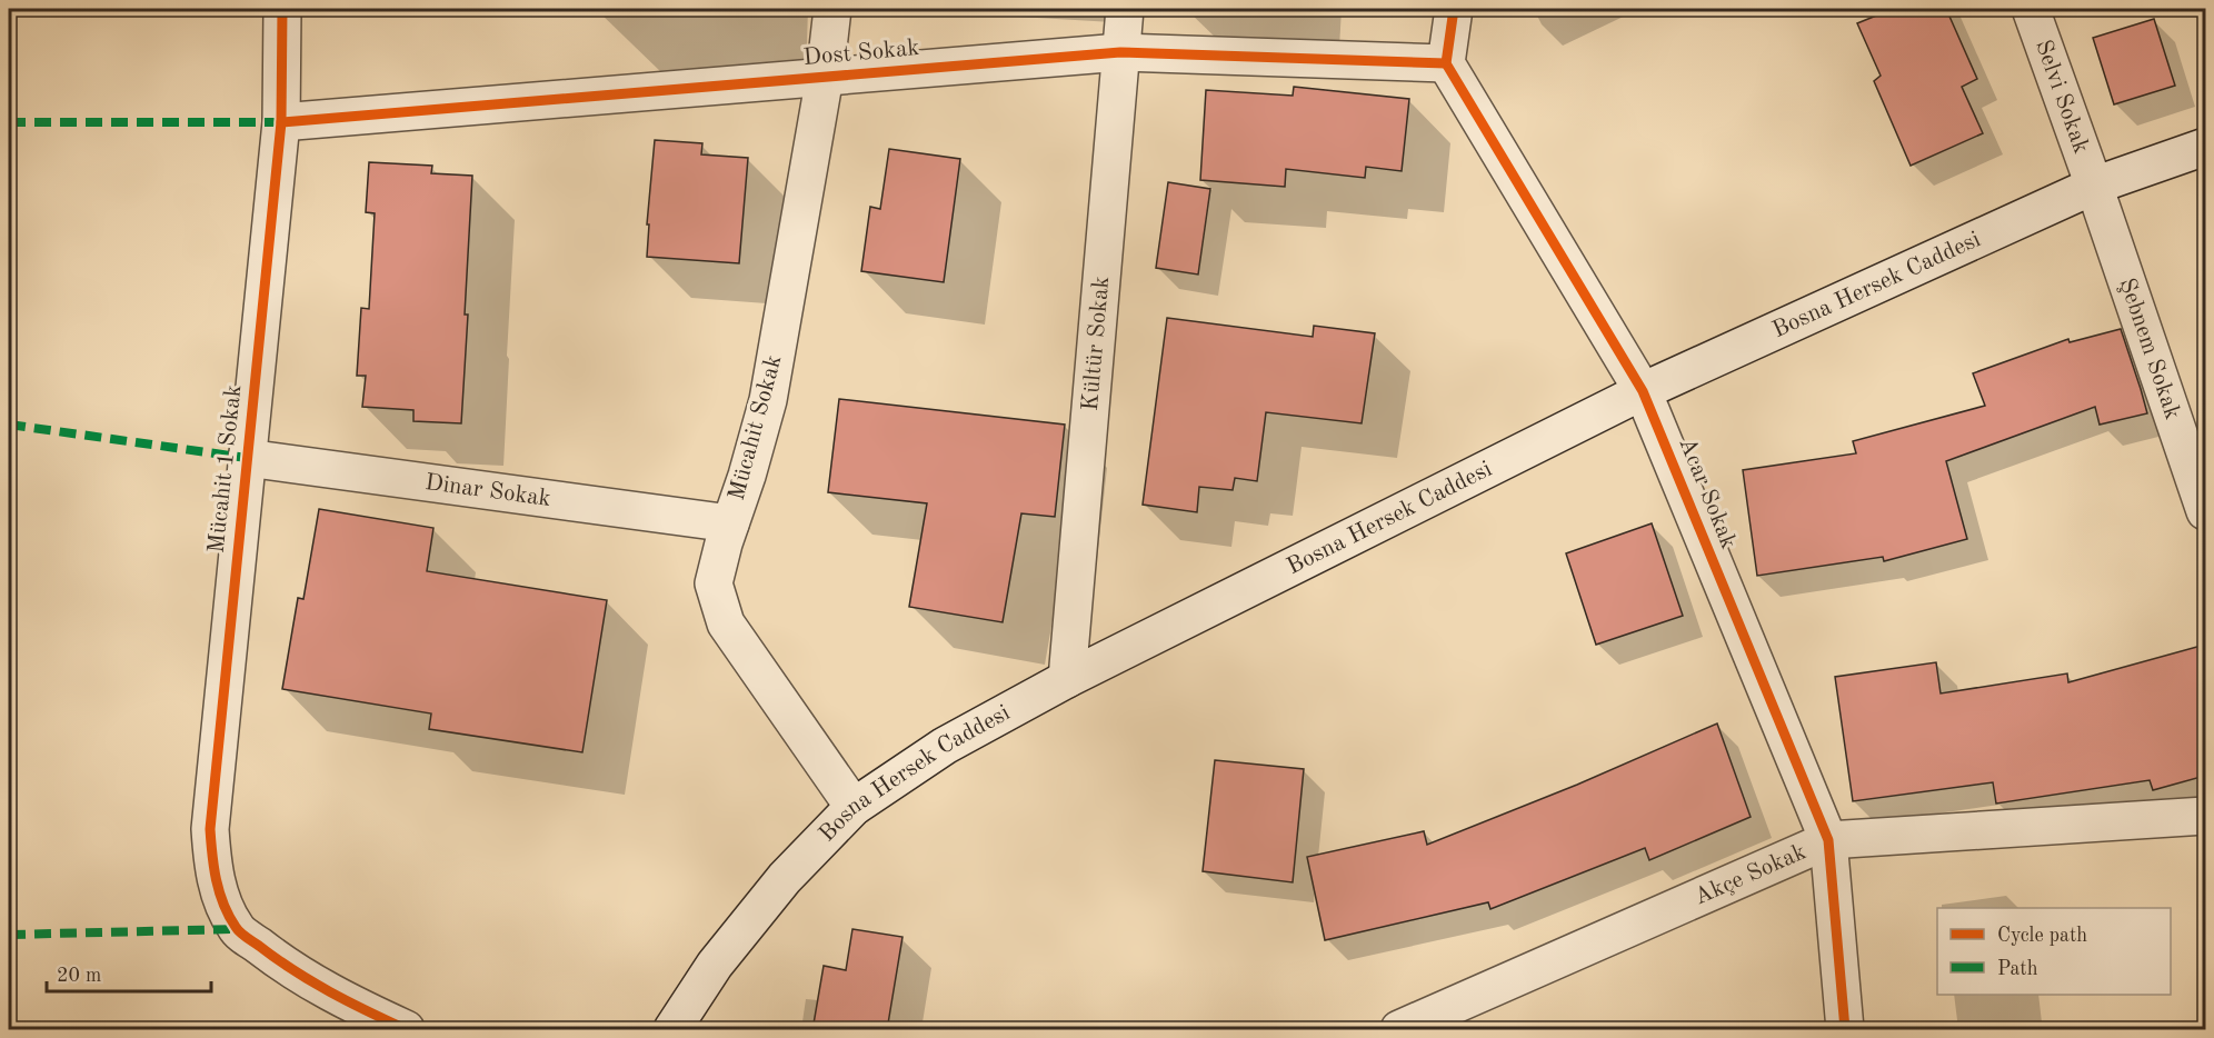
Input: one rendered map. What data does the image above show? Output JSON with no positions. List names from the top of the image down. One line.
{"streets":{"street":["Dost Sokak","Selvi Sokak","Bosna Hersek Caddesi","Kültür Sokak","Şebnem Sokak","Mücahit Sokak","Mücahit 1 Sokak","Dinar Sokak","Acar Sokak","Akçe Sokak"]},"crossings":[["Dost Sokak","Kültür Sokak"],["Dost Sokak","Mücahit Sokak"],["Dost Sokak","Mücahit 1 Sokak"],["Dost Sokak","Acar Sokak"],["Selvi Sokak","Bosna Hersek Caddesi"],["Selvi Sokak","Şebnem Sokak"],["Bosna Hersek Caddesi","Kültür Sokak"],["Bosna Hersek Caddesi","Şebnem Sokak"],["Bosna Hersek Caddesi","Mücahit Sokak"],["Bosna Hersek Caddesi","Acar Sokak"],["Mücahit Sokak","Dinar Sokak"],["Mücahit 1 Sokak","Dinar Sokak"],["Acar Sokak","Akçe Sokak"]],"legend":["Cycle path","Path"],"scale_bar":"20 m"}
